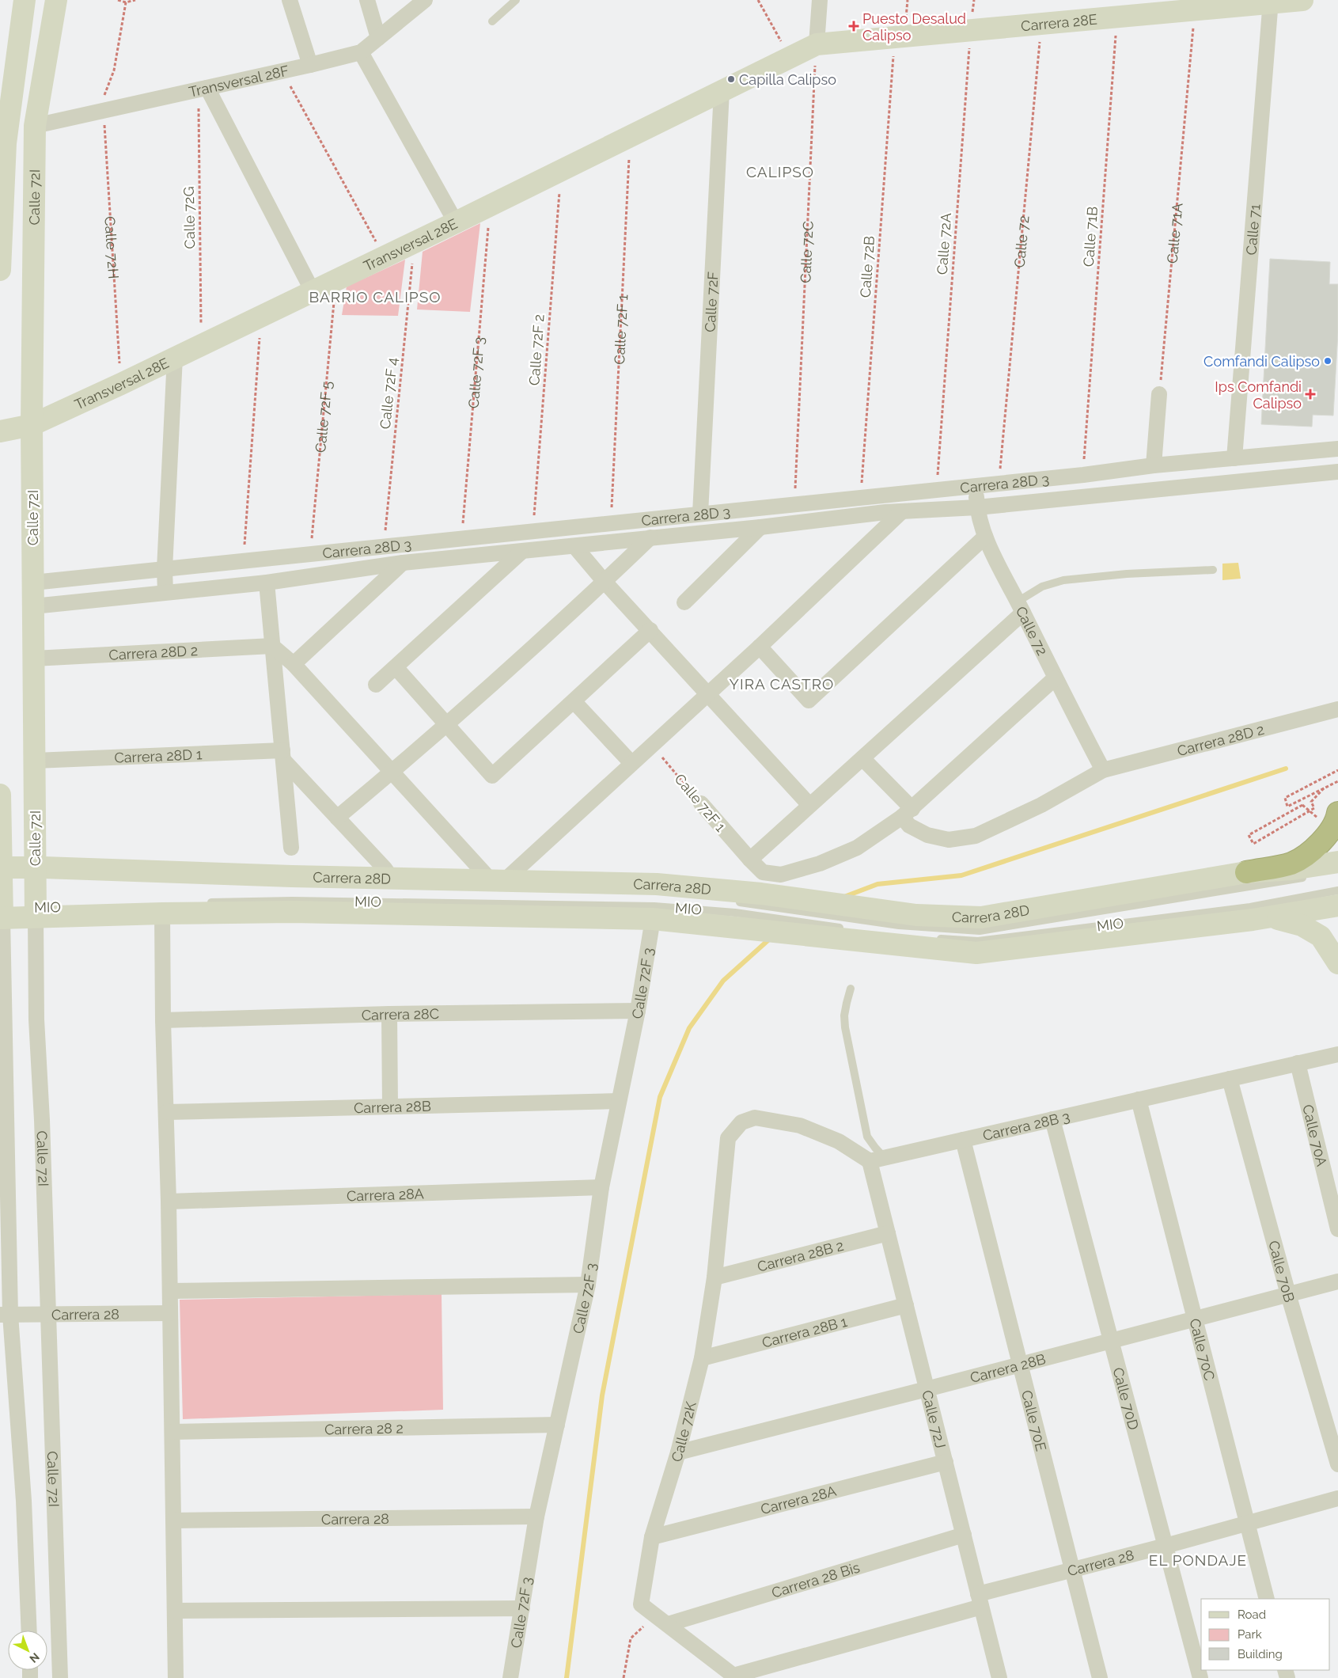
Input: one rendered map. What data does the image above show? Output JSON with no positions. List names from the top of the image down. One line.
{"streets":{"street":["Carrera 28E","Transversal 28F","Calle 72I","Calle 71","Calle 72","Transversal 28E","Calle 72F","Calle 72F 1","Calle 72F 3","Carrera 28D 3","Carrera 28D 2","Carrera 28D 1","Carrera 28D","Carrera 28C","Carrera 28B","Carrera 28B 3","Calle 70A","Carrera 28A","Carrera 28B 2","Calle 70B","Carrera 28","Carrera 28B 1","Calle 70C","Calle 70D","Calle 72J","Calle 70E","Carrera 28 2","Calle 72K","Carrera 28 Bis"],"lane":["MIO"],"path":["Calle 72G","Calle 71A","Calle 71B","Calle 72A","Calle 72H","Calle 72C","Calle 72B","Calle 72F 2","Calle 72F 4","Calle 72F 5"]},"crossings":[["Carrera 28E","Calle 71"],["Carrera 28E","Calle 71A"],["Carrera 28E","Calle 71B"],["Carrera 28E","Calle 72"],["Carrera 28E","Calle 72A"],["Carrera 28E","Transversal 28E"],["Carrera 28E","Calle 72C"],["Carrera 28E","Calle 72B"],["Transversal 28F","Calle 72I"],["Transversal 28F","Calle 72G"],["Transversal 28F","Calle 72H"],["Calle 72I","Transversal 28E"],["Calle 72I","Carrera 28D 3"],["Calle 72I","Carrera 28D 2"],["Calle 72I","Carrera 28D 1"],["Calle 72I","Carrera 28D"],["Calle 72I","Carrera 28"],["Calle 72G","Transversal 28E"],["Calle 71","Carrera 28D 3"],["Calle 71B","Carrera 28D 3"],["Calle 72","Calle 72F 1"],["Calle 72","Carrera 28D 3"],["Calle 72","Carrera 28D 2"],["Calle 72A","Carrera 28D 3"],["Transversal 28E","Calle 72H"],["Transversal 28E","Calle 72C"],["Transversal 28E","Calle 72F"],["Transversal 28E","Calle 72F 1"],["Transversal 28E","Calle 72F 2"],["Transversal 28E","Calle 72F 3"],["Transversal 28E","Calle 72F 4"],["Transversal 28E","Calle 72F 5"],["Calle 72C","Carrera 28D 3"],["Calle 72B","Carrera 28D 3"],["Calle 72F","Carrera 28D 3"],["Calle 72F 1","Carrera 28D 3"],["Calle 72F 1","Carrera 28D 2"],["Calle 72F 2","Carrera 28D 3"],["Calle 72F 3","Carrera 28D 3"],["Calle 72F 3","Carrera 28C"],["Calle 72F 3","Carrera 28B"],["Calle 72F 3","Carrera 28A"],["Calle 72F 3","Carrera 28"],["Calle 72F 3","Carrera 28 2"],["Calle 72F 4","Carrera 28D 3"],["Calle 72F 5","Carrera 28D 3"],["Carrera 28D","MIO"],["Carrera 28B","Calle 70B"],["Carrera 28B","Calle 70C"],["Carrera 28B","Calle 70D"],["Carrera 28B","Calle 72J"],["Carrera 28B","Calle 70E"],["Carrera 28B","Calle 72K"],["Carrera 28B 3","Calle 70A"],["Carrera 28B 3","Calle 70B"],["Carrera 28B 3","Calle 70C"],["Carrera 28B 3","Calle 70D"],["Carrera 28B 3","Calle 72J"],["Carrera 28B 3","Calle 70E"],["Carrera 28B 3","Calle 72K"],["Carrera 28A","Calle 72J"],["Carrera 28A","Calle 72K"],["Carrera 28B 2","Calle 72J"],["Carrera 28B 2","Calle 72K"],["Carrera 28","Calle 70C"],["Carrera 28","Calle 70D"],["Carrera 28","Calle 72J"],["Carrera 28","Calle 70E"],["Carrera 28","Calle 72K"],["Carrera 28B 1","Calle 72J"],["Carrera 28B 1","Calle 72K"],["Calle 72J","Calle 72K"],["Calle 72J","Carrera 28 Bis"],["Calle 72K","Carrera 28 Bis"]],"districts":["CALIPSO","BARRIO CALIPSO","YIRA CASTRO","EL PONDAJE"],"places":{"health":["Puesto Desalud Calipso","Ips Comfandi Calipso"],"other":["Capilla Calipso","Comfandi Calipso"]},"legend":["Road","Park","Building"],"north":"bottom right"}
